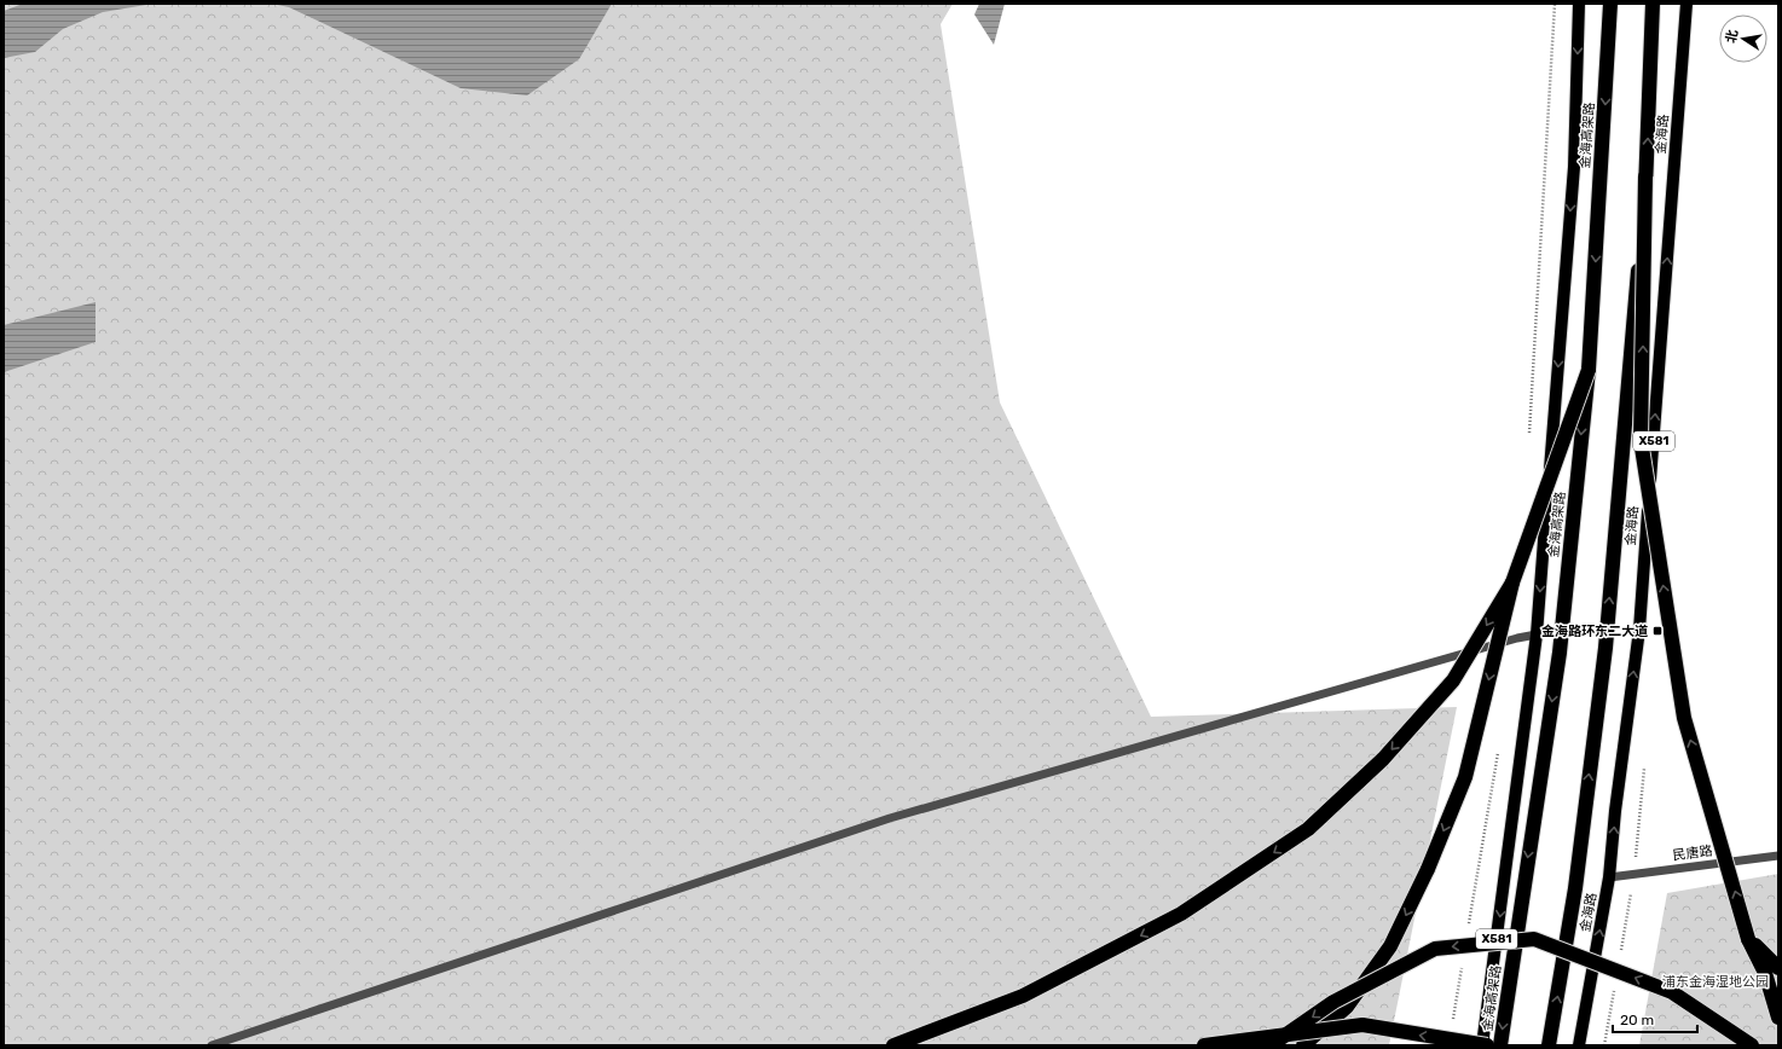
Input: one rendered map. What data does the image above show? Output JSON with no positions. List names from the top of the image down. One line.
{"streets":{"highway":["金海高架路"],"main road":["金海路","X581"],"street":["民唐路"]},"crossings":[["金海路","民唐路"]],"parks":["浦东金海湿地公园"],"places":{"transit":["金海路环东二大道"]},"scale_bar":"20 m","north":"left"}
